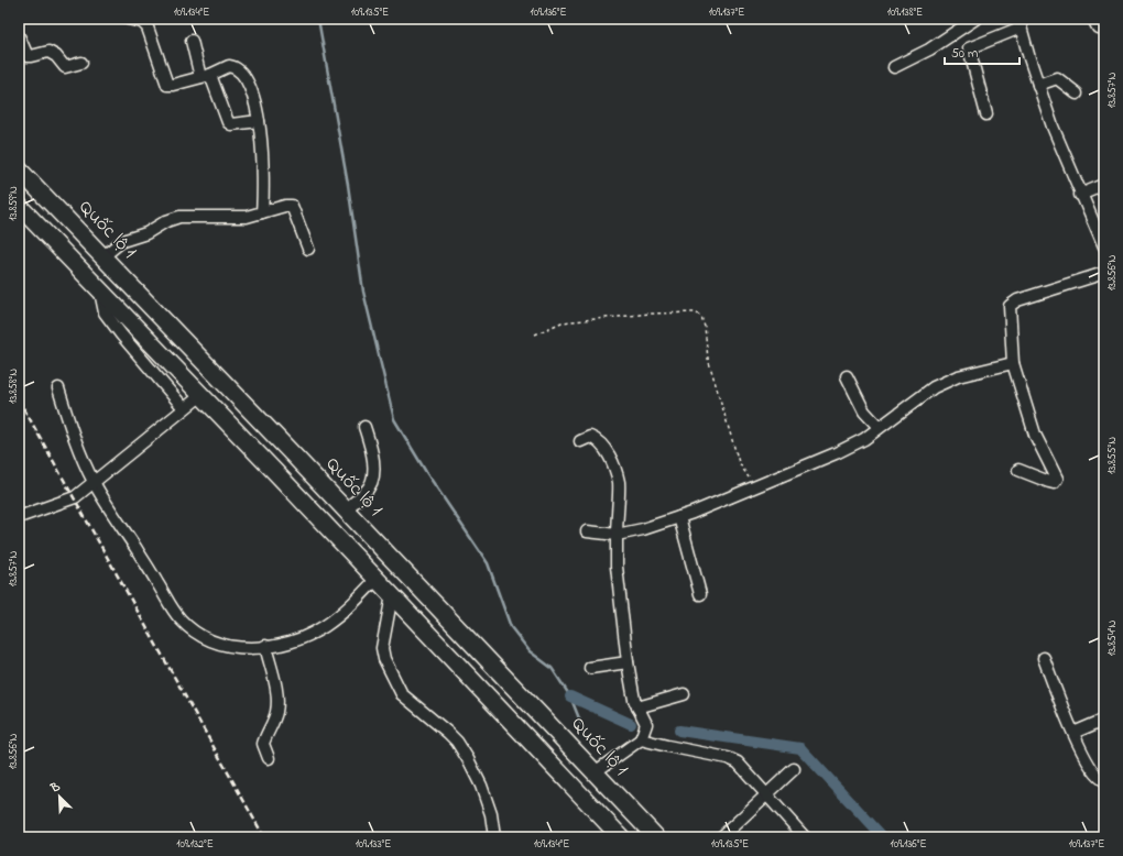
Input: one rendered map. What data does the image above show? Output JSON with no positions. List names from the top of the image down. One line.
{"streets":{"highway":["Quốc lộ 1"]},"scale_bar":"50 m","north":"top left","coordinates":["109.134°E","109.135°E","109.136°E","109.137°E","109.138°E","13.857°N","13.859°N","13.856°N","13.858°N","13.855°N","13.854°N","109.132°E","109.133°E"]}
